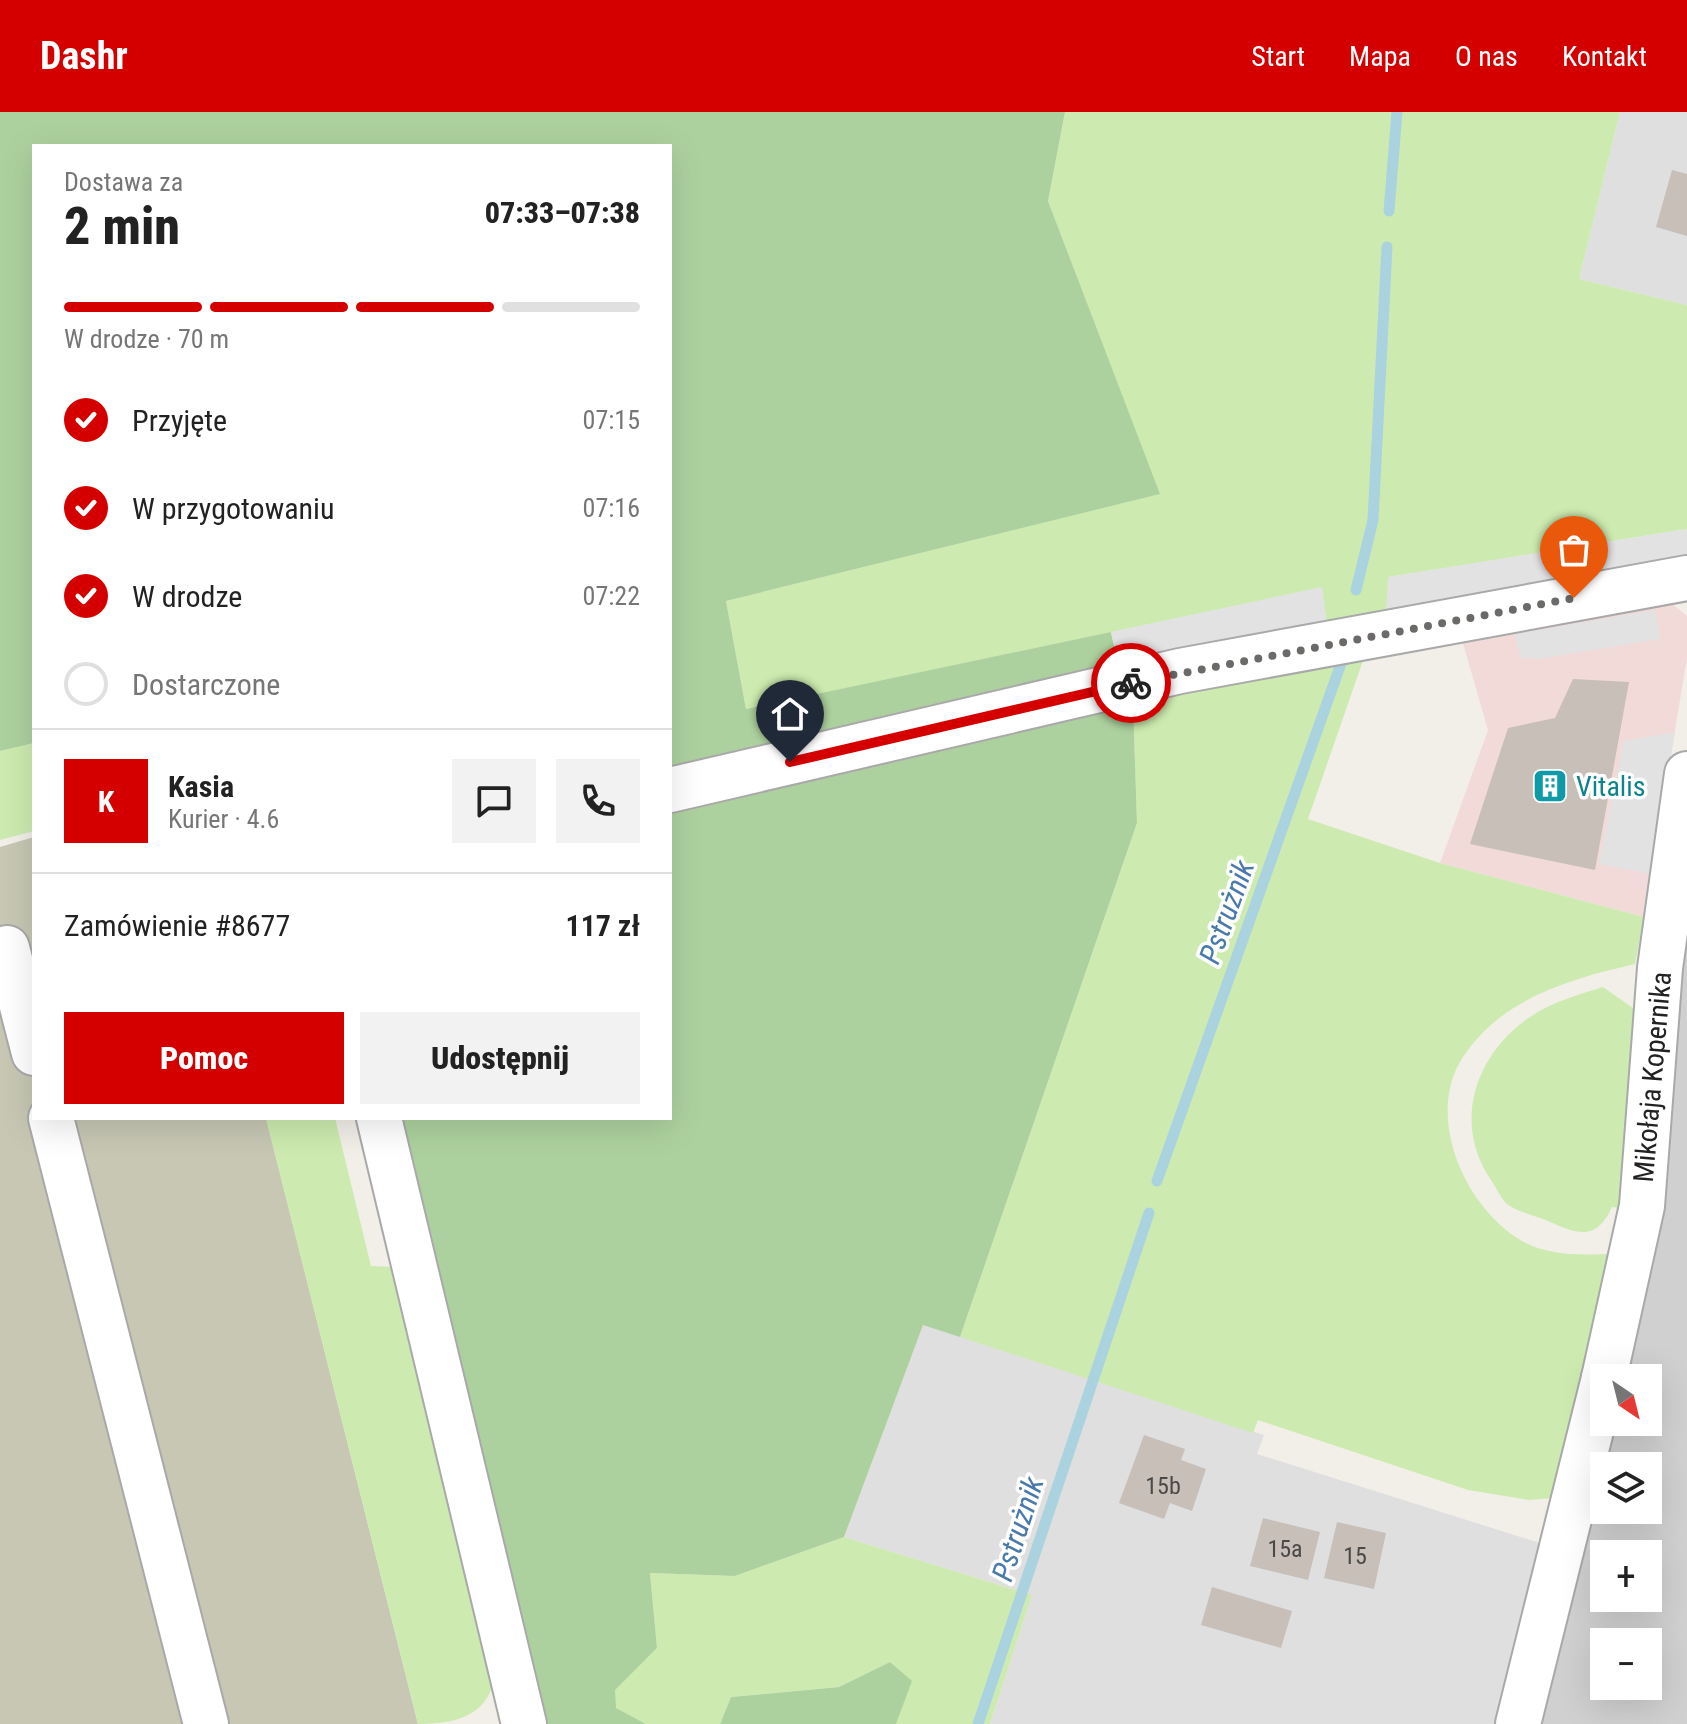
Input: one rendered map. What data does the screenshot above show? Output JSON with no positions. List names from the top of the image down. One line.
{"streets":{"street":["Mikołaja Kopernika"]},"water":["Pstrużnik"],"places":{"building":["Vitalis"]},"house_numbers":["15b","15a","15"],"north":"bottom right","page":{"header":"Dashr","nav":["Start","Mapa","O nas","Kontakt"],"heading":["2 min","Dostawa za","07:33–07:38"],"panel":["Kasia","Kurier · 4.6","Zamówienie #8677","117 zł"],"bar":"W drodze · 70 m","list":[["Przyjęte","07:15"],["W przygotowaniu","07:16"],["W drodze","07:22"],"Dostarczone"],"round":"K","buttons":["Pomoc","Udostępnij"],"map_buttons":["+","−"]}}
